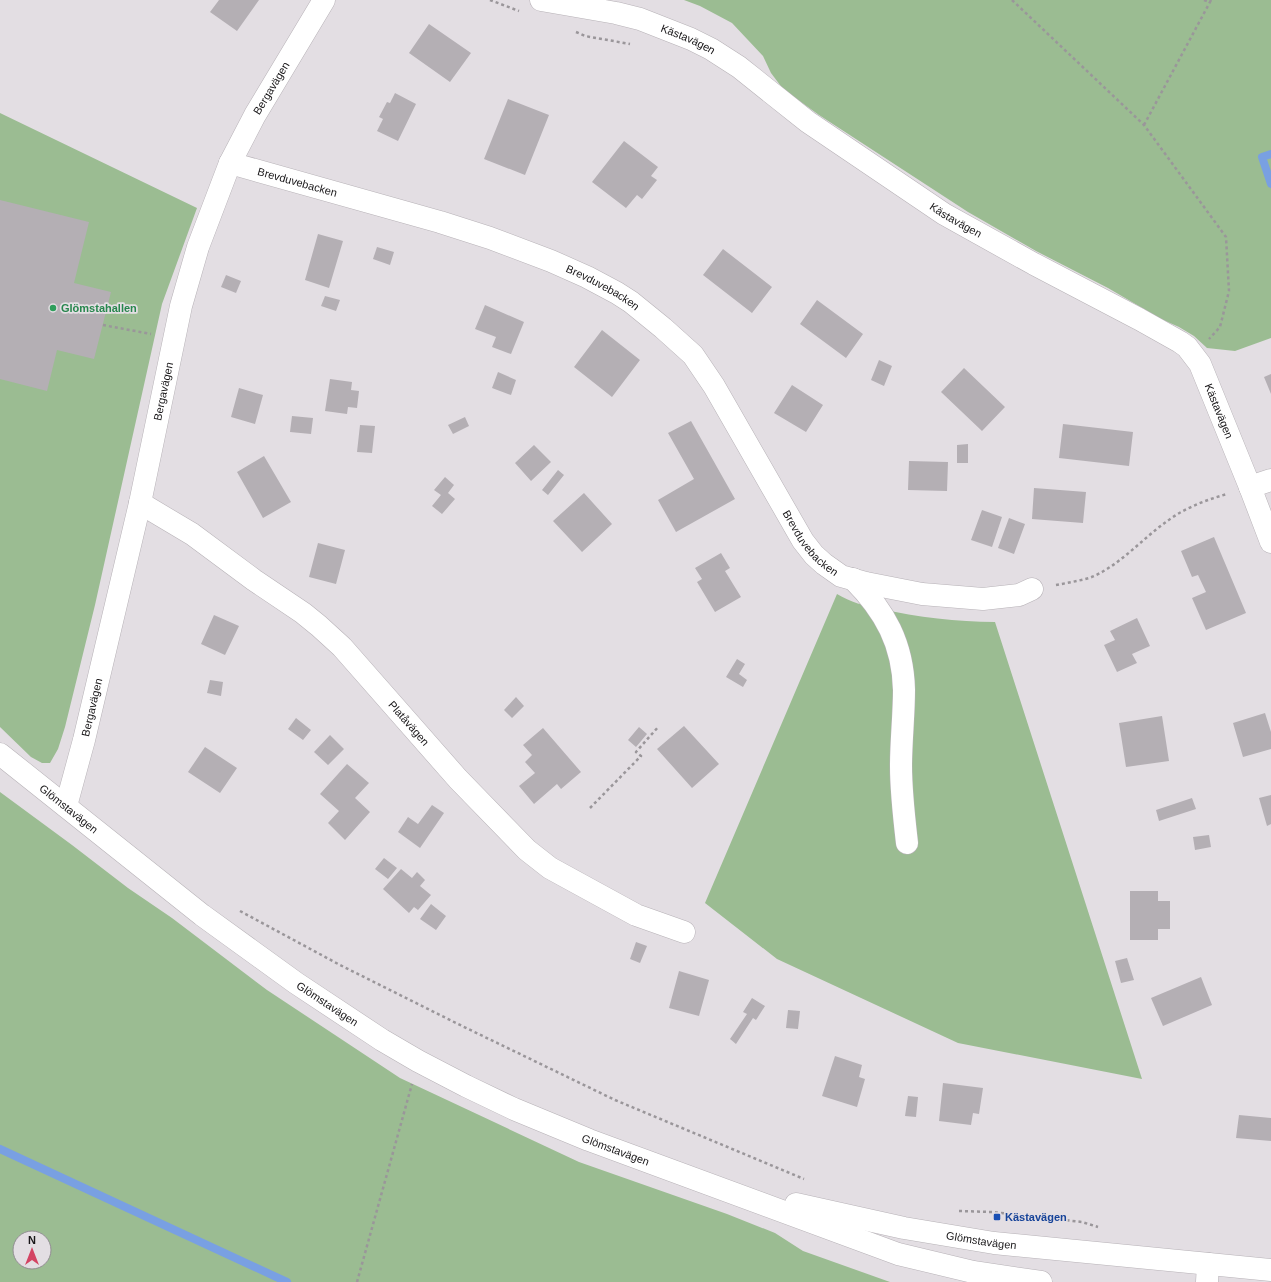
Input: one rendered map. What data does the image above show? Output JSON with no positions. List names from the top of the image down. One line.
{"streets":{"street":["Kästavägen","Bergavägen","Brevduvebacken","Platåvägen","Glömstavägen"]},"crossings":[["Bergavägen","Brevduvebacken"],["Bergavägen","Platåvägen"],["Bergavägen","Glömstavägen"]],"places":{"other":["Glömstahallen"],"transit":["Kästavägen"]},"north":"top"}
